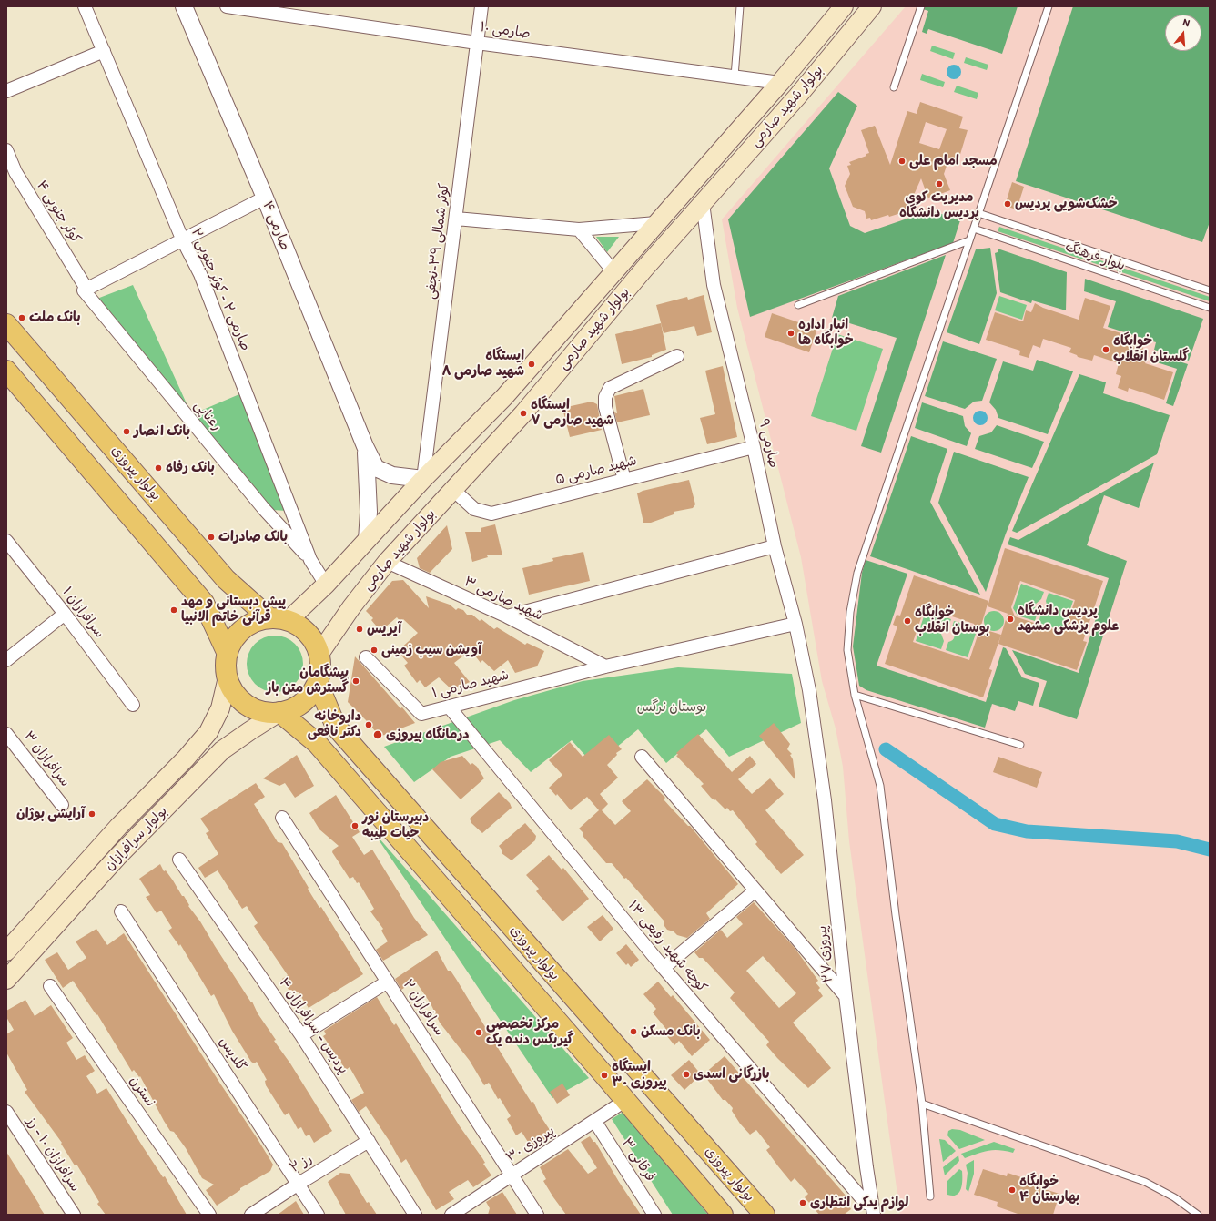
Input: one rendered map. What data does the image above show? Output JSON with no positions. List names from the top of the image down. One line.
{"streets":{"main road":["بولوار شهید صارمی","بولوار پیروزی","بولوار سرافرازان"],"street":["صارمی ۱۰","کوثر جنوبی ۴","صارمی ۴","کوثر شمالی ۳۹-نجفی","صارمی ۲ - کوثر جنوبی ۲","رعناپی","صارمی ۹","شهید صارمی ۵","شهید صارمی ۳","سرافرازان ۱","شهید صارمی ۱","سرافرازان ۳","کوچه شهید رفیعی ۱۳","پیروزی ۲۷","سرافرازان ۲","پردیس - سرافرازان ۴","گلدیس","نسترن","پیروزی ۳۰","سرافرازان ۱۰ - رز","فرقانی ۳","رز ۲"],"lane":["بلوار فرهنگ"]},"crossings":[["صارمی ۱۰","بولوار شهید صارمی"],["صارمی ۱۰","کوثر شمالی ۳۹-نجفی"],["بولوار شهید صارمی","صارمی ۴"],["بولوار شهید صارمی","کوثر شمالی ۳۹-نجفی"],["بولوار شهید صارمی","صارمی ۲ - کوثر جنوبی ۲"],["بولوار شهید صارمی","صارمی ۹"],["بولوار شهید صارمی","شهید صارمی ۵"],["بولوار شهید صارمی","بولوار پیروزی"],["بولوار شهید صارمی","شهید صارمی ۳"],["بولوار شهید صارمی","بولوار سرافرازان"],["کوثر جنوبی ۴","رعناپی"],["صارمی ۴","کوثر شمالی ۳۹-نجفی"],["صارمی ۲ - کوثر جنوبی ۲","رعناپی"],["صارمی ۹","شهید صارمی ۵"],["صارمی ۹","شهید صارمی ۱"],["صارمی ۹","پیروزی ۲۷"],["بولوار پیروزی","بولوار سرافرازان"],["بولوار پیروزی","پیروزی ۳۰"],["شهید صارمی ۳","شهید صارمی ۱"],["شهید صارمی ۱","کوچه شهید رفیعی ۱۳"],["سرافرازان ۲","پیروزی ۳۰"],["پردیس - سرافرازان ۴","رز ۲"],["گلدیس","رز ۲"],["پیروزی ۳۰","فرقانی ۳"]],"parks":["بوستان نرگس"],"places":["مسجد امام علی","مدیریت کوی پردیس دانشگاه","خشک‌شویی پردیس","بانک ملت","انبار اداره خوابگاه ها","خوابگاه گلستان انقلاب","ایستگاه شهید صارمی ۸","ایستگاه شهید صارمی ۷","بانک انصار","بانک رفاه","بانک صادرات","پیش دبستانی و مهد قرآنی خاتم الانبیا","پردیس دانشگاه علوم پزشکی مشهد","خوابگاه بوستان انقلاب","آیریس","آویشن سیب زمینی","پیشگامان گسترش متن باز","داروخانه دکتر نافعی","درمانگاه پیروزی","آرایشی بوژان","دبیرستان نور حیات طیبه","بانک مسکن","مرکز تخصصی گیربکس دنده یک","بازرگانی اسدی","ایستگاه پیروزی ۳۰","خوابگاه بهارستان ۴","لوازم یدکی انتظاری"],"north":"top"}
